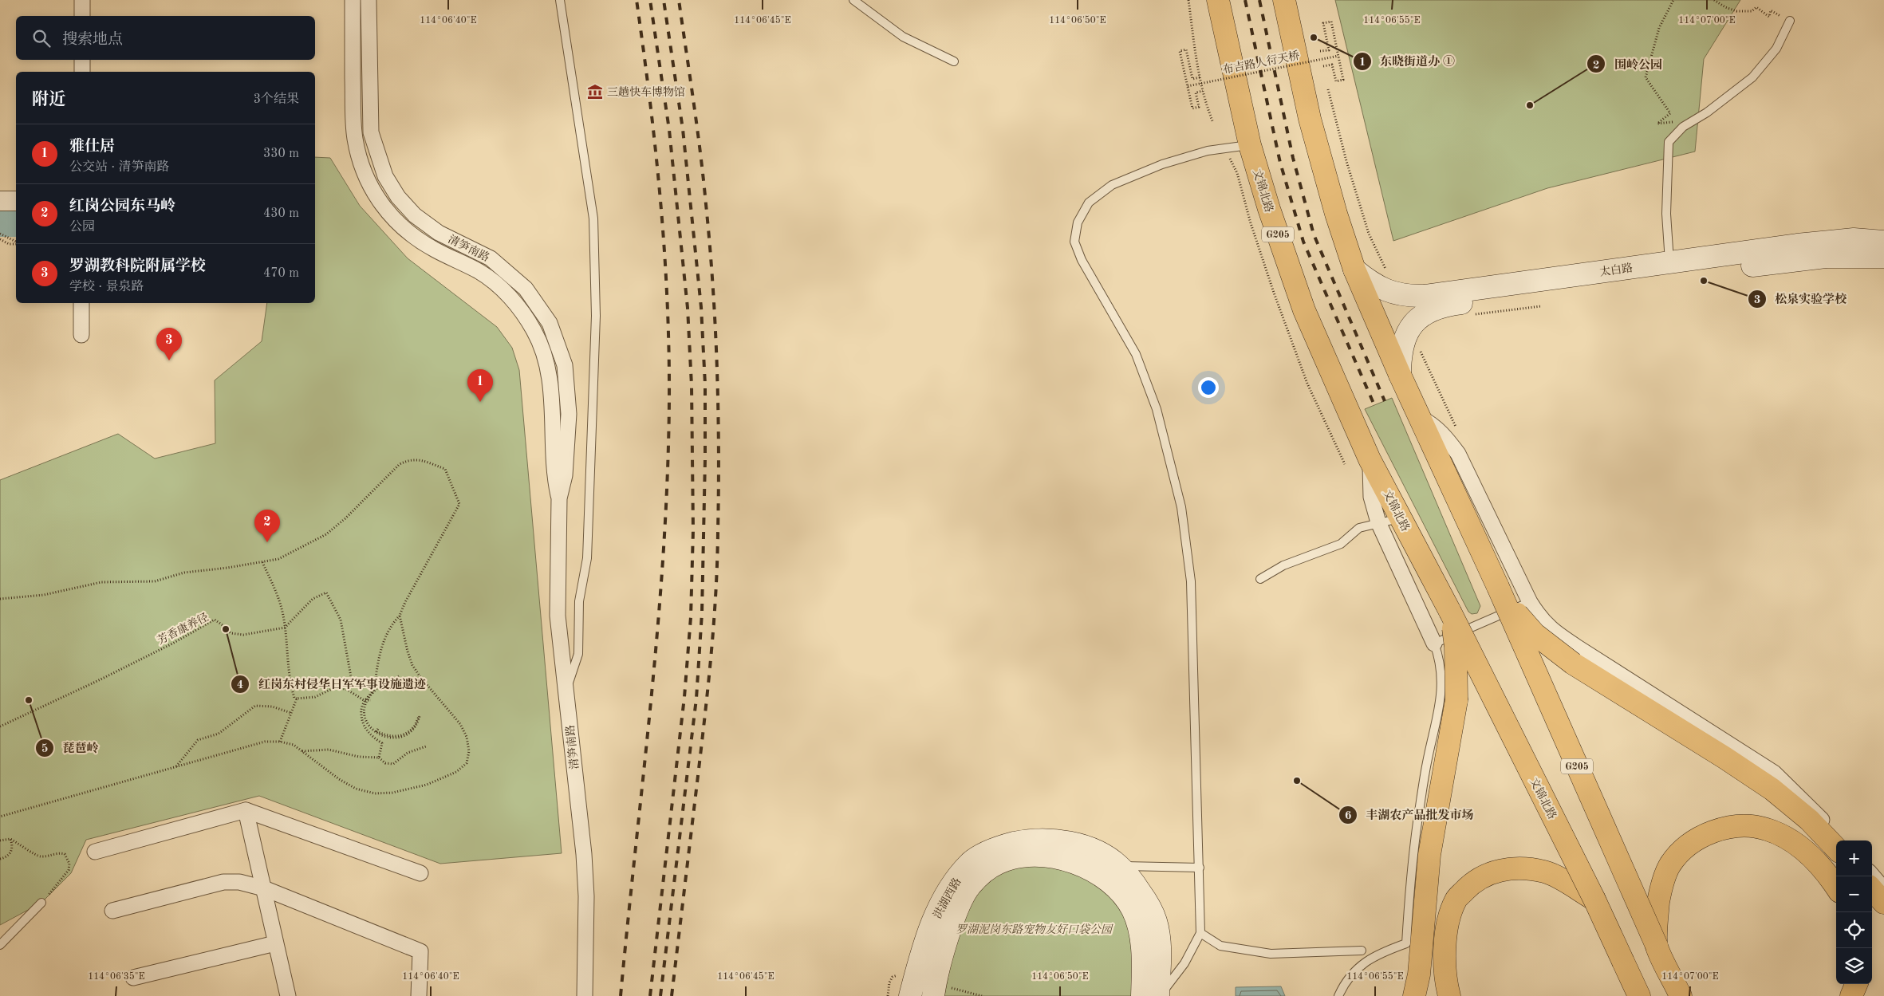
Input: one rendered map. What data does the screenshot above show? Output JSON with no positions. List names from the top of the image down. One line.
{"streets":{"highway":["文锦北路","G205"],"main road":["太白路","洪湖西路"],"street":["清笋南路"],"path":["布吉路人行天桥","芳香康养径"]},"crossings":[["G205","太白路"]],"parks":["罗湖泥岗东路宠物友好口袋公园"],"places":{"other":["东晓街道办 ①","围岭公园","松泉实验学校","红岗东村侵华日军军事设施遗迹","琵琶岭","丰湖农产品批发市场"],"museum":["三趟快车博物馆"]},"page":{"search":"搜索地点","heading":["附近","3个结果"],"list":[{"mark":"1","name":"雅仕居","note":"公交站 · 清笋南路","value":"330 m"},{"mark":"2","name":"红岗公园东马岭","note":"公园","value":"430 m"},{"mark":"3","name":"罗湖教科院附属学校","note":"学校 · 景泉路","value":"470 m"}],"pins":["3","1","2"],"map_buttons":["+","−"]},"coordinates":["114°06'40\"E","114°06'45\"E","114°06'50\"E","114°06'55\"E","114°07'00\"E","114°06'35\"E"]}
